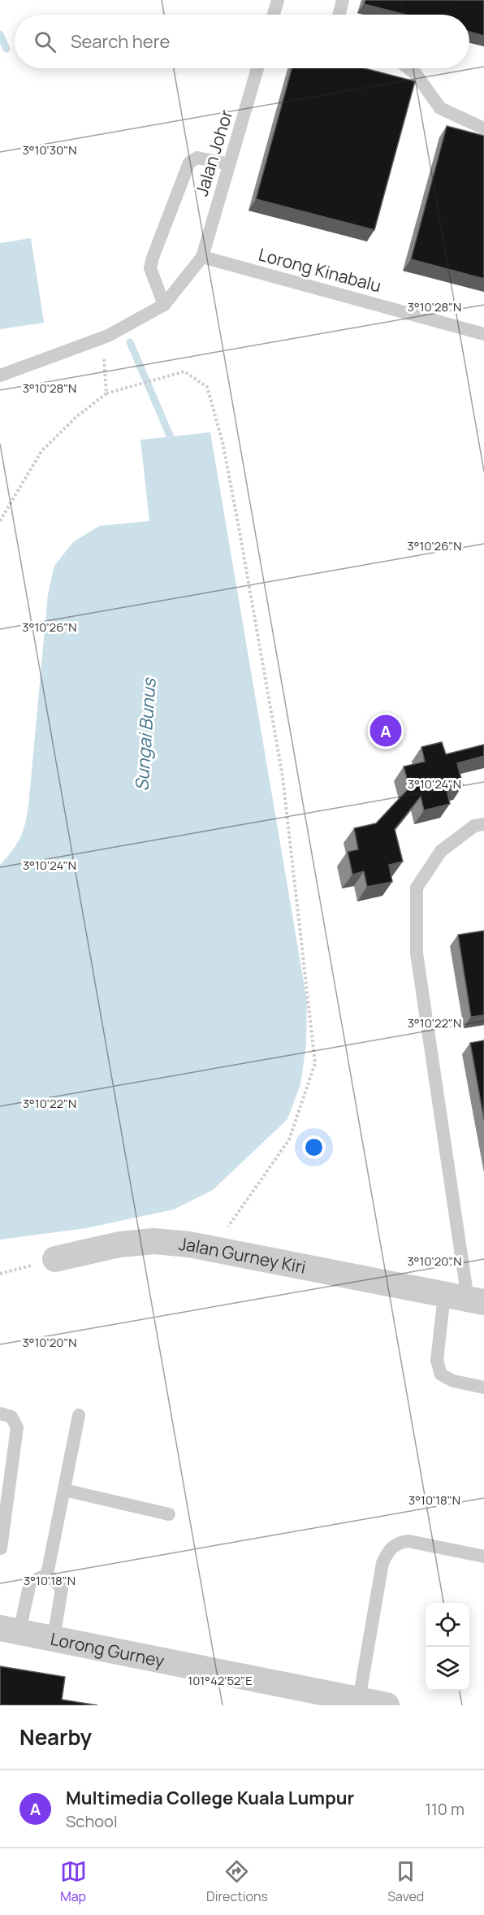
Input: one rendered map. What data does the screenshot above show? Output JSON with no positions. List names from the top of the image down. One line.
{"streets":{"street":["Jalan Gurney Kiri","Lorong Gurney"],"lane":["Jalan Johor","Lorong Kinabalu"]},"crossings":[["Jalan Johor","Lorong Kinabalu"]],"water":["Sungai Bunus"],"page":{"search":"Search here","pins":"A","heading":"Nearby","list":[{"mark":"A","name":"Multimedia College Kuala Lumpur","note":"School","value":"110 m"}],"nav":["Map","Directions","Saved"]},"coordinates":["3°10'30\"N","3°10'28\"N","3°10'26\"N","3°10'24\"N","3°10'22\"N","3°10'20\"N","3°10'18\"N","101°42'52\"E"]}
